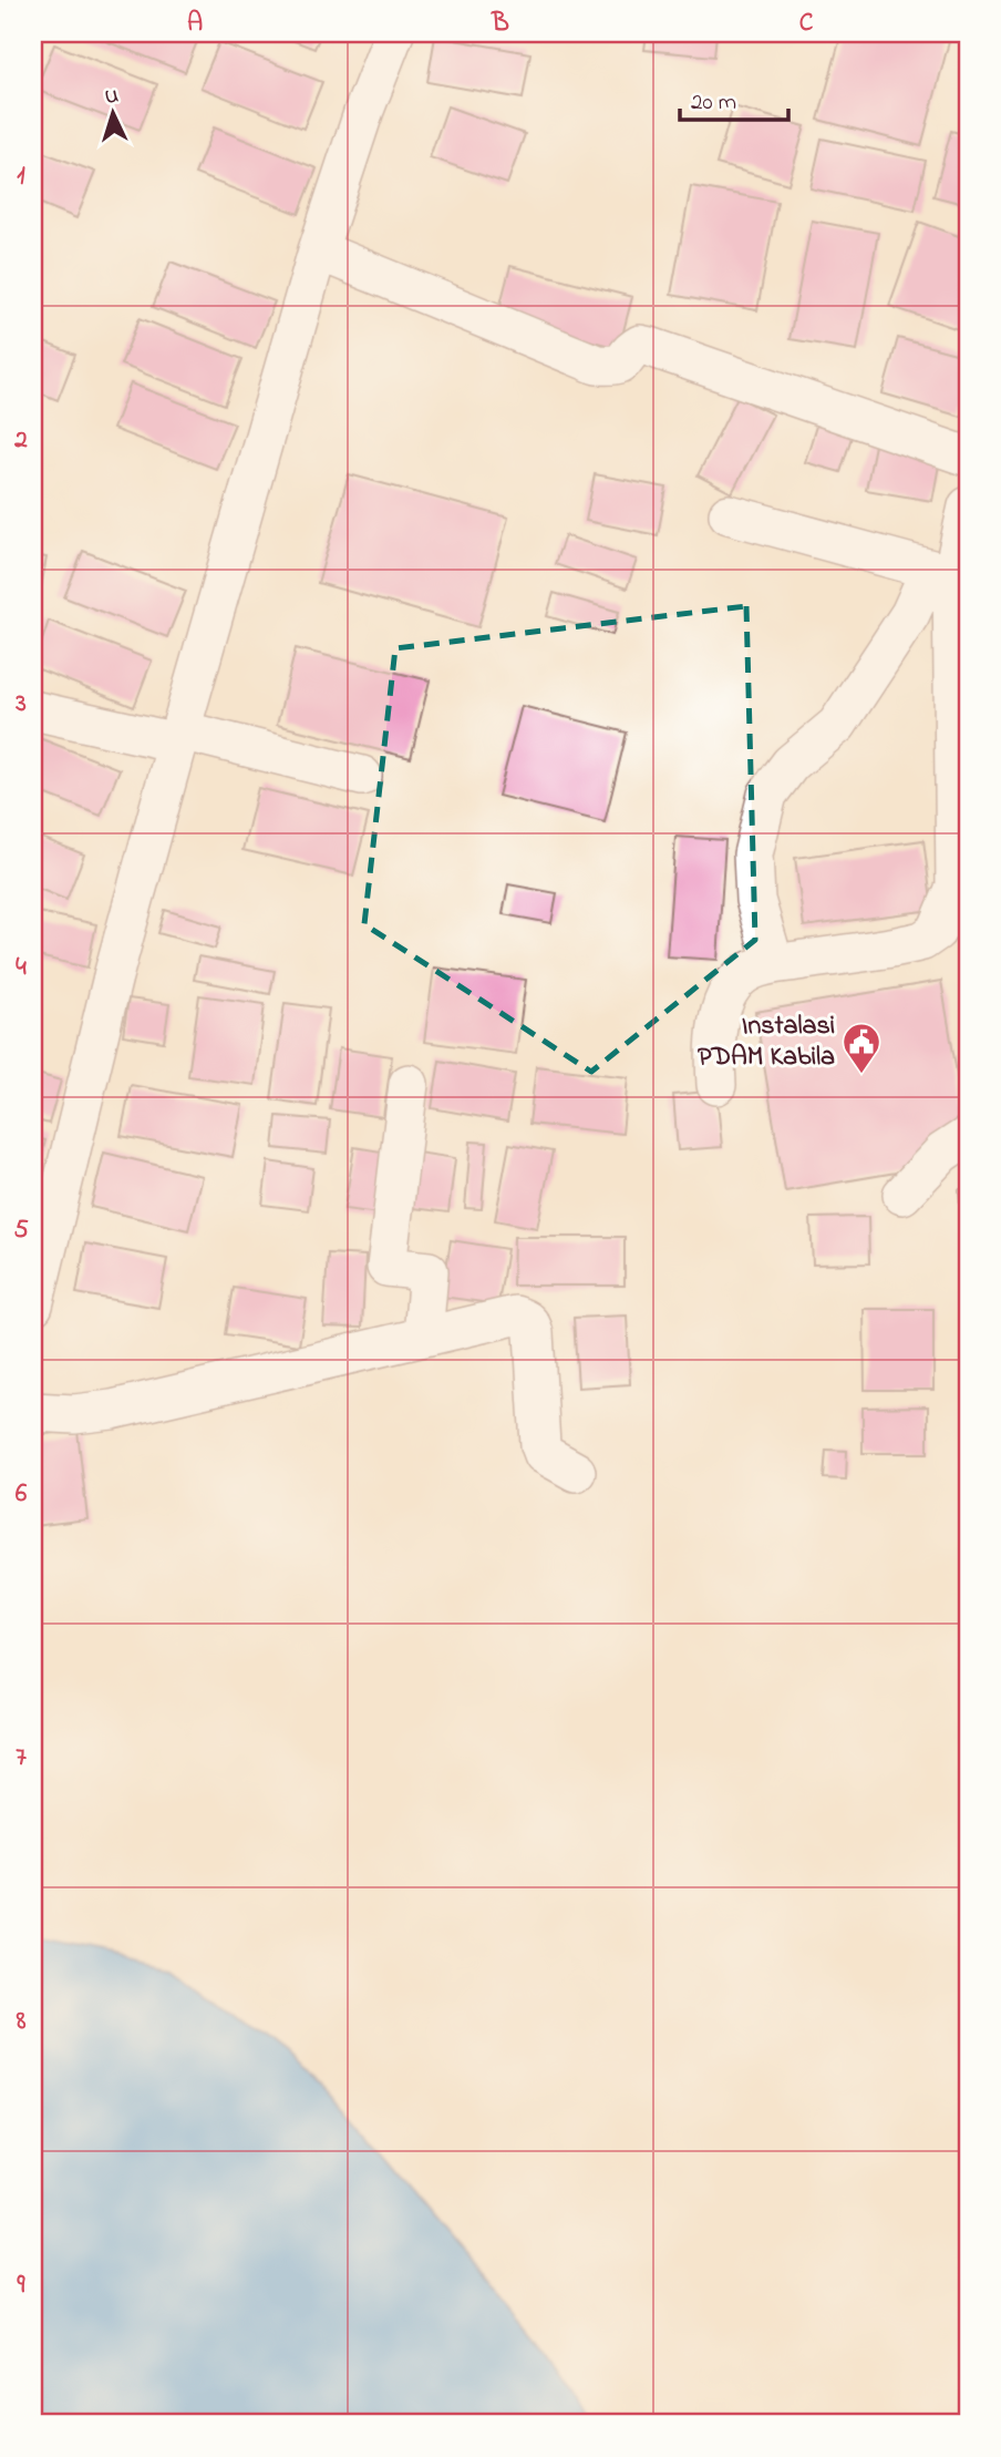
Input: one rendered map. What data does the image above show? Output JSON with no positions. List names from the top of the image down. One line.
{"places":{"public building":["Instalasi PDAM Kabila"]},"scale_bar":"20 m","north":"top","grid":{"columns":["A","B","C"],"rows":["1","2","3","4","5","6","7","8","9"]}}
